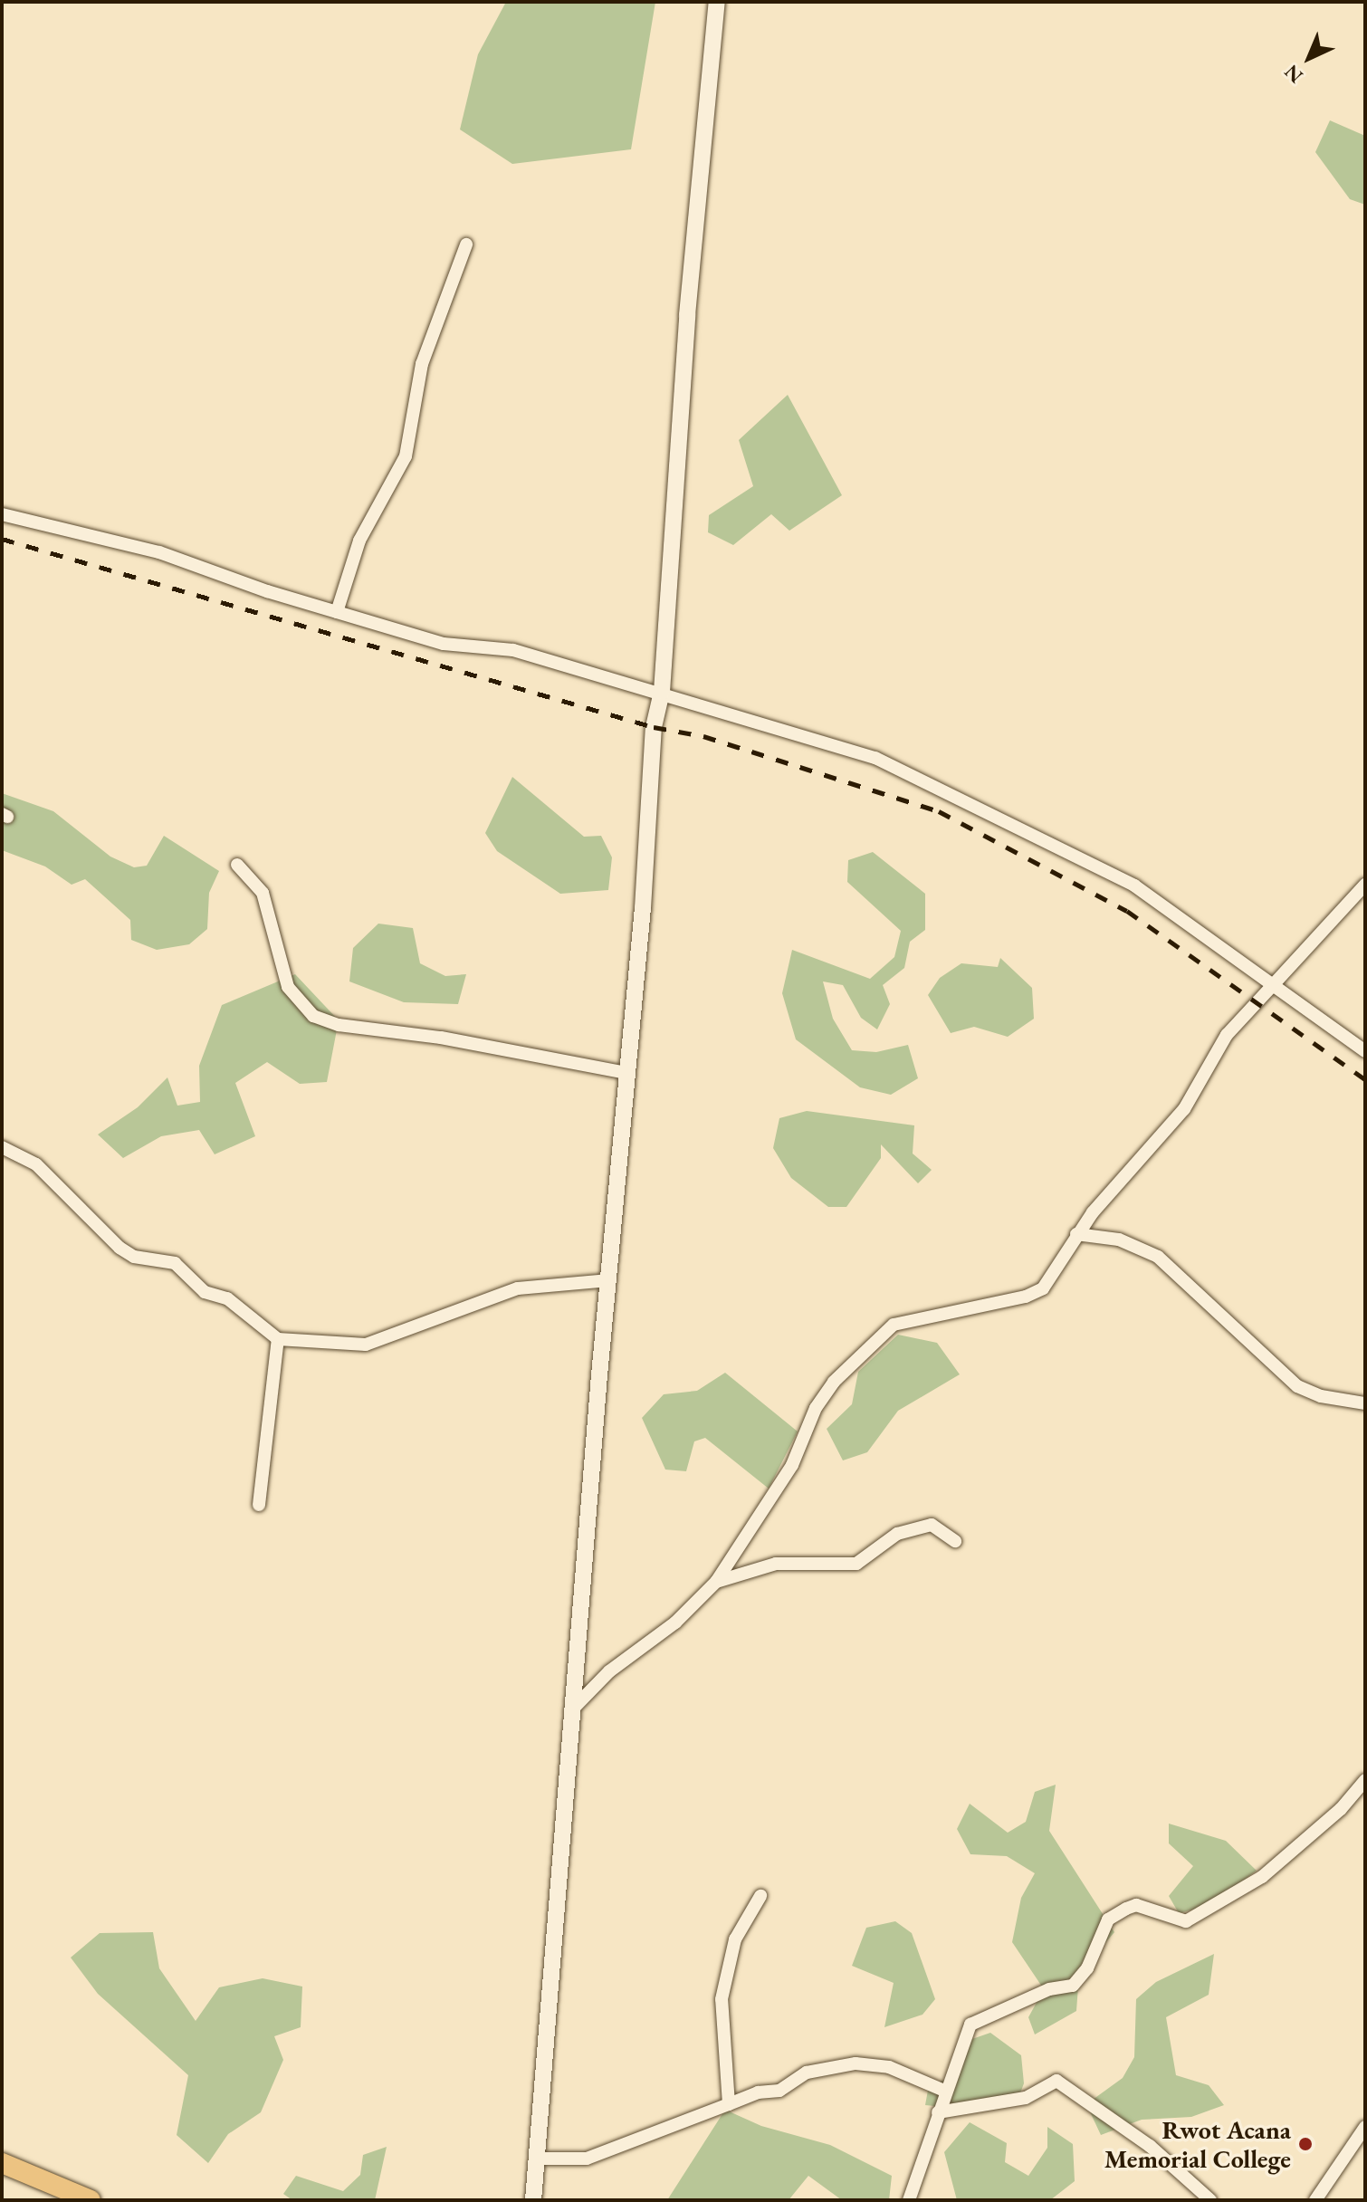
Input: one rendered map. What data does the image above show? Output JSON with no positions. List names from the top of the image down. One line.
{"places":["Rwot Acana Memorial College"],"north":"bottom left"}
